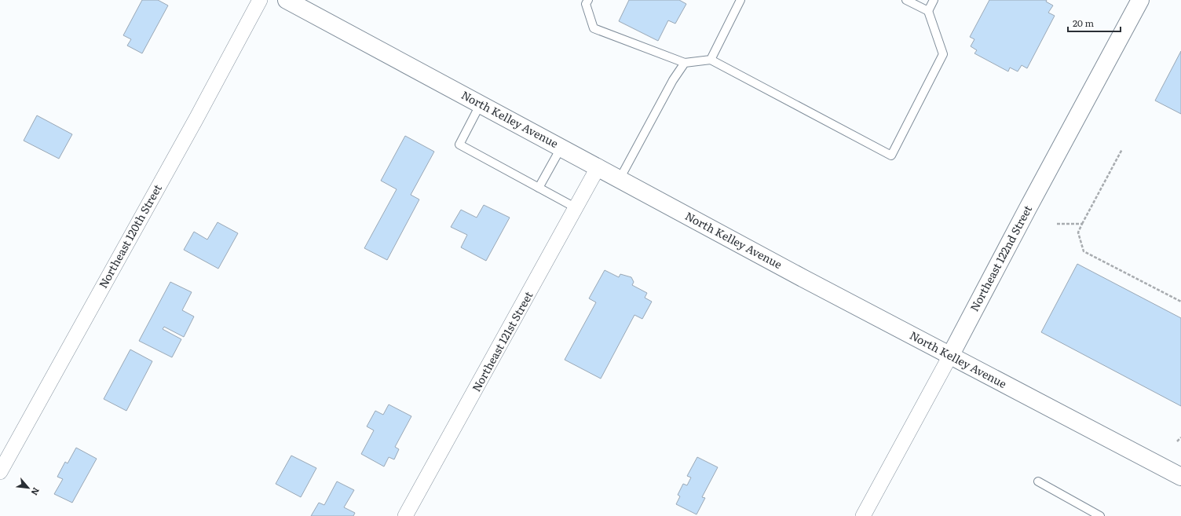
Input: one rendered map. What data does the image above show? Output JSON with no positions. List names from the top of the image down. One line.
{"streets":{"main road":["North Kelley Avenue","Northeast 122nd Street"],"street":["Northeast 120th Street","Northeast 121st Street"]},"crossings":[["North Kelley Avenue","Northeast 122nd Street"],["North Kelley Avenue","Northeast 121st Street"]],"scale_bar":"20 m","north":"bottom right"}
